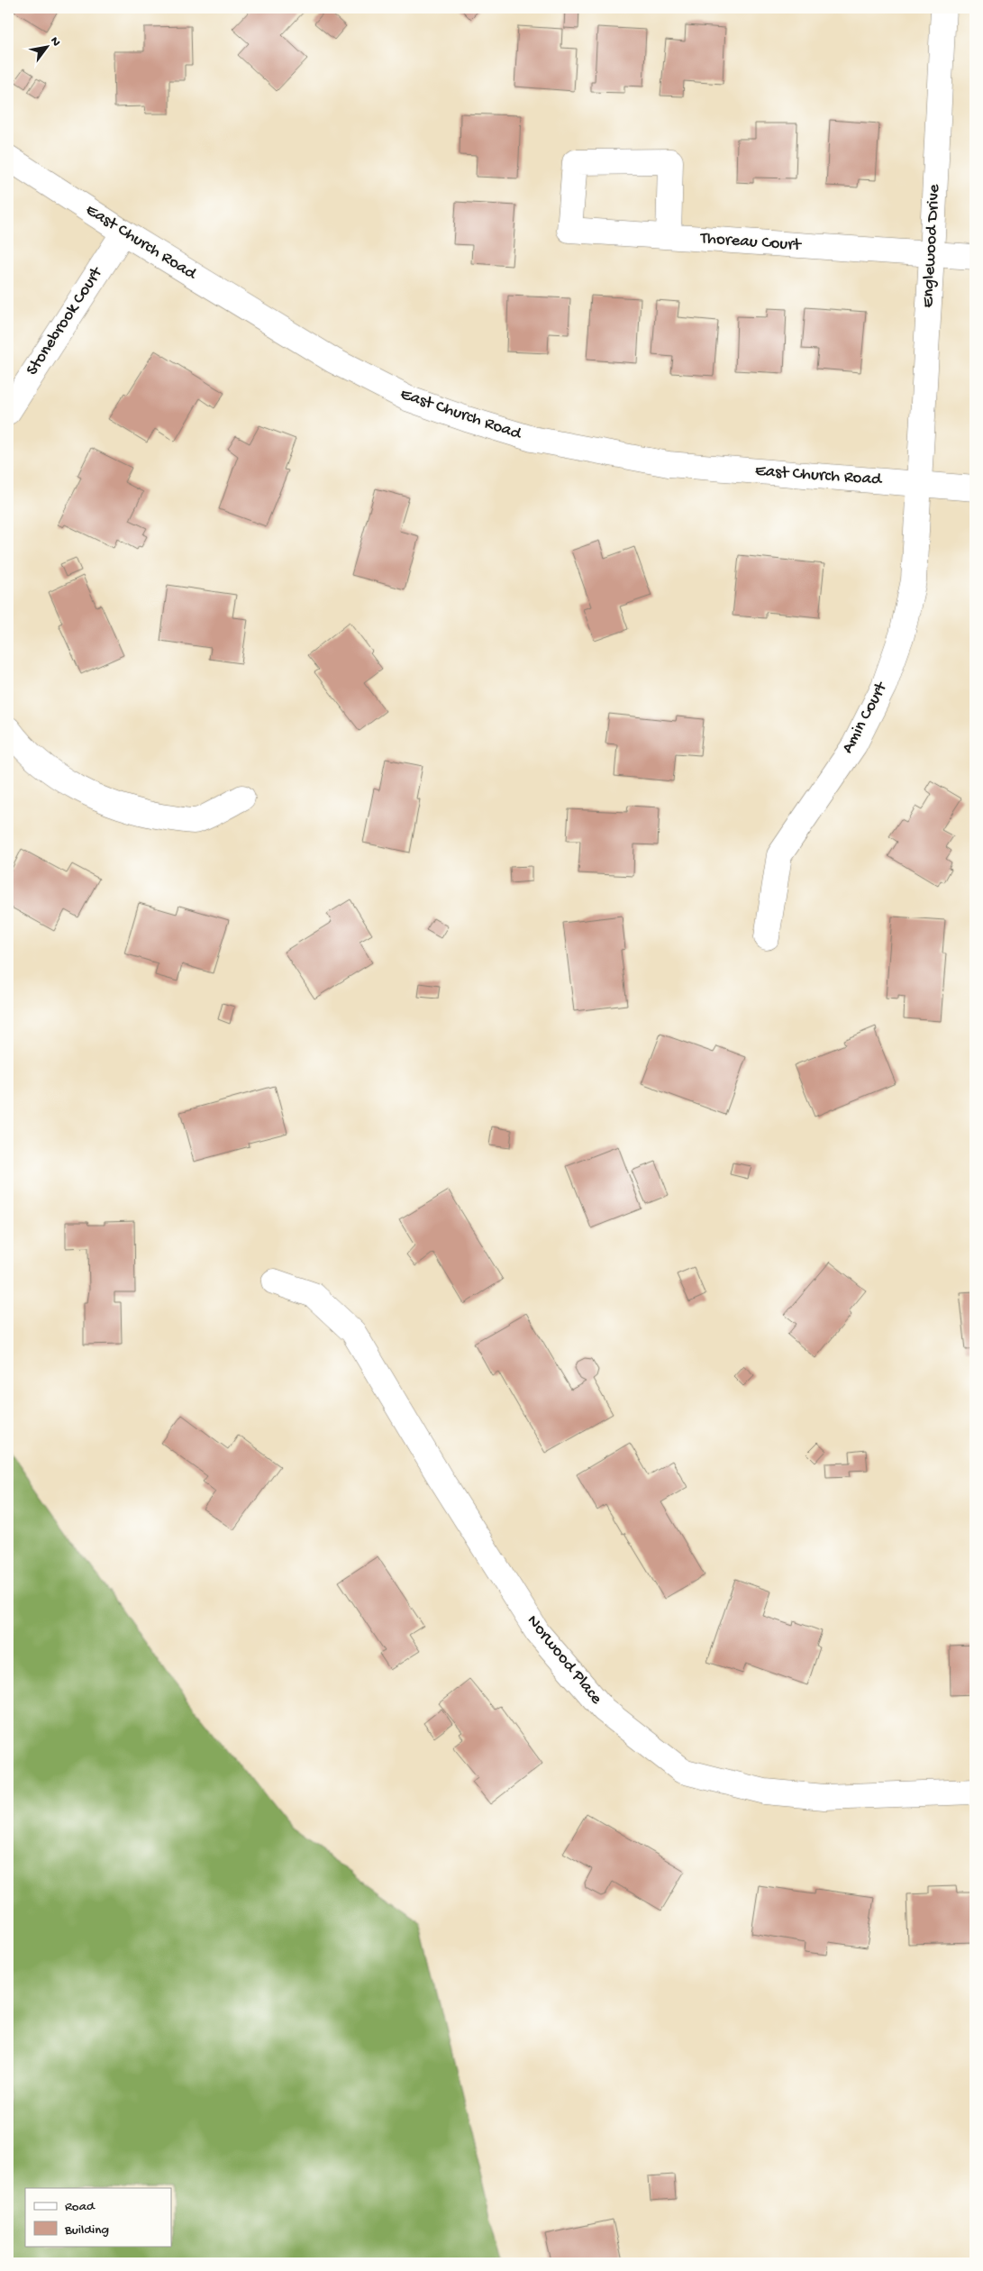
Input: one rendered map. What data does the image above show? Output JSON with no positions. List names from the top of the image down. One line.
{"streets":{"street":["East Church Road","Thoreau Court","Englewood Drive","Stonebrook Court","Amin Court","Norwood Place"]},"crossings":[["East Church Road","Englewood Drive"],["East Church Road","Stonebrook Court"],["East Church Road","Amin Court"],["Thoreau Court","Englewood Drive"],["Englewood Drive","Amin Court"]],"legend":["Road","Building"],"north":"top right"}
